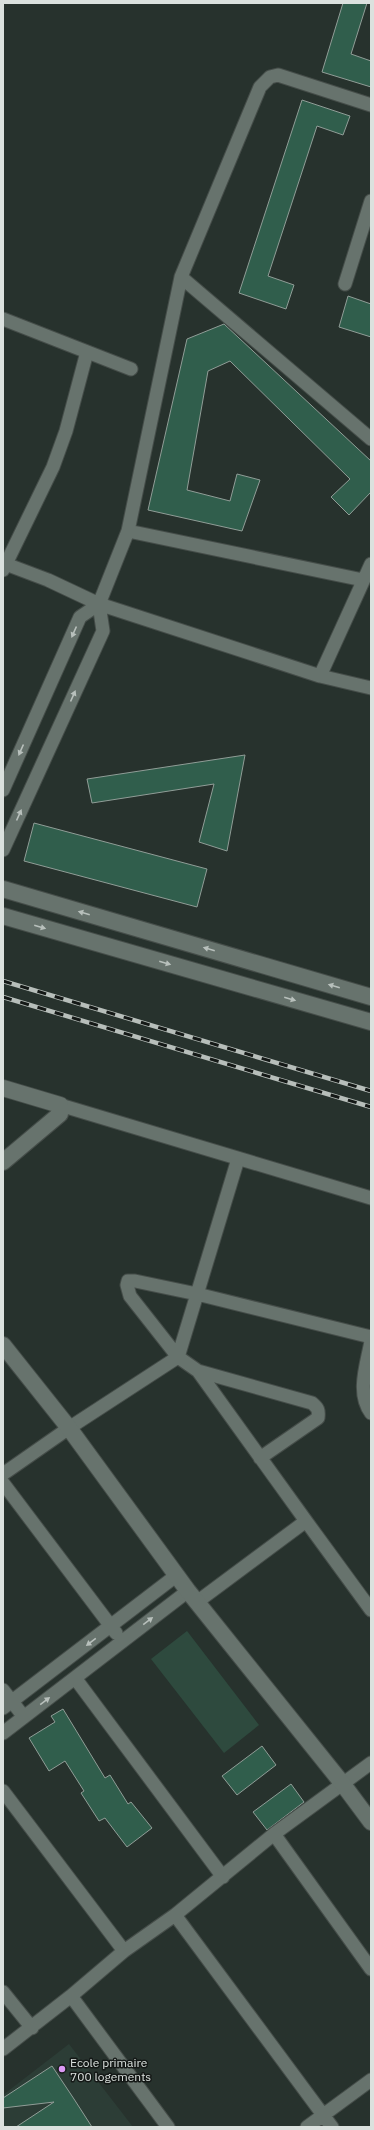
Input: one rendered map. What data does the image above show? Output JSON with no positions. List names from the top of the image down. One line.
{"places":["Ecole primaire 700 logements"]}
